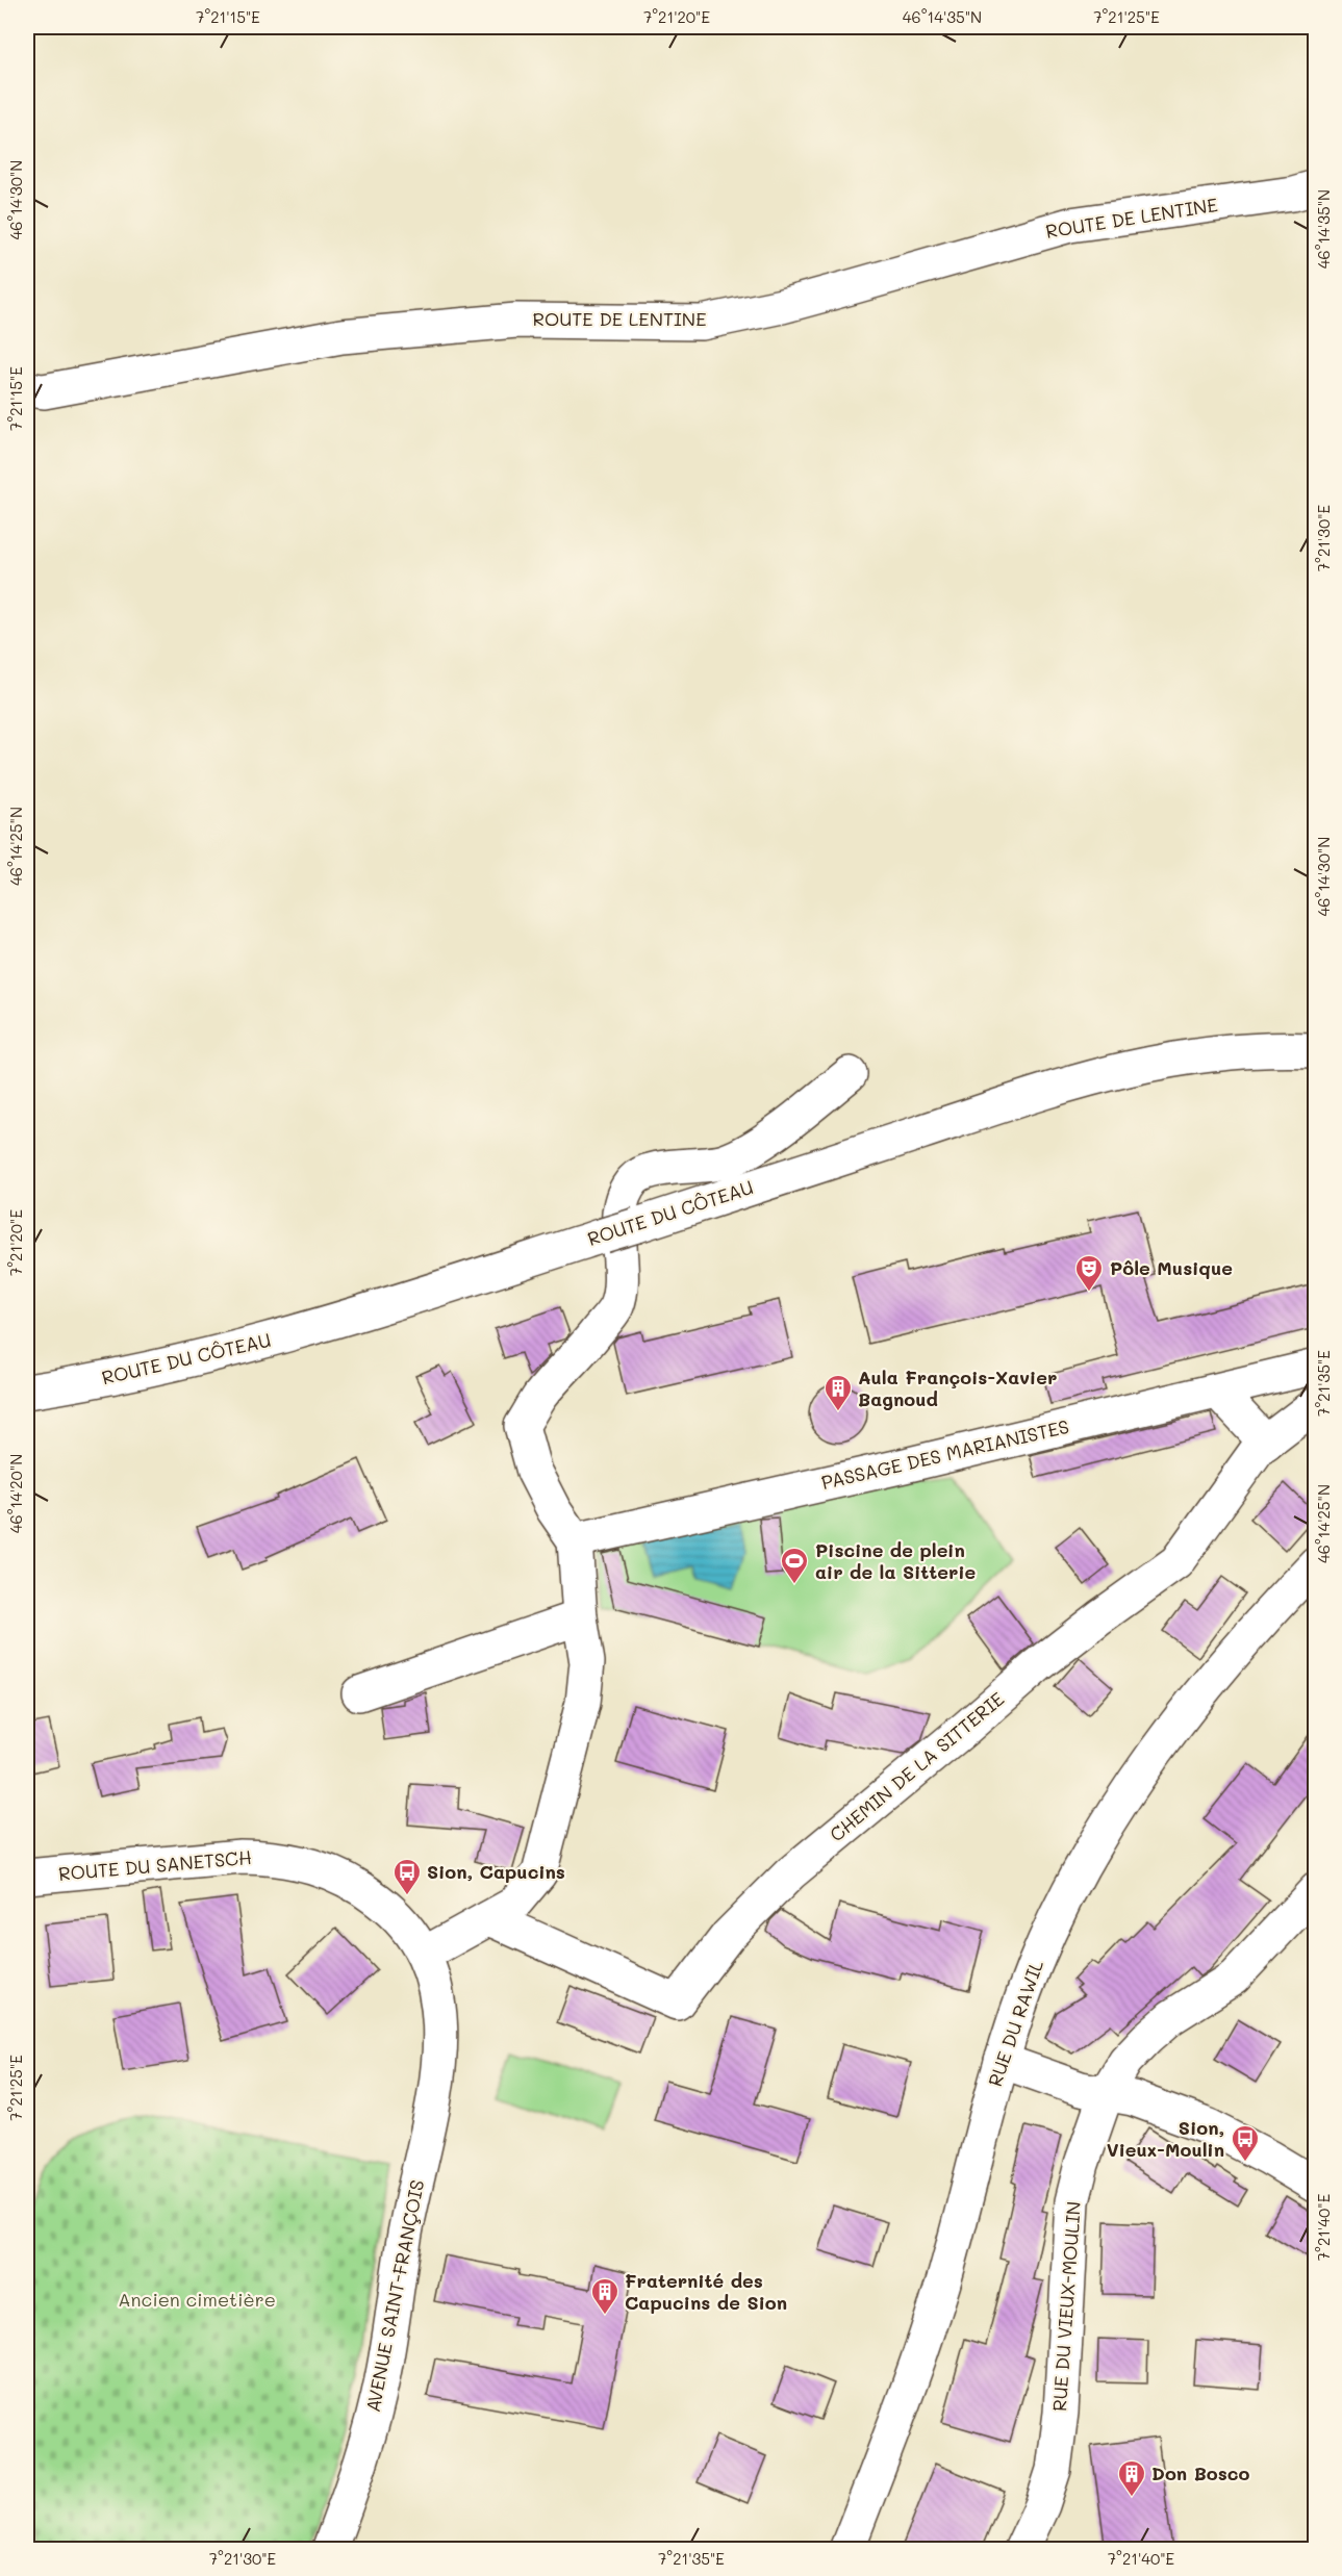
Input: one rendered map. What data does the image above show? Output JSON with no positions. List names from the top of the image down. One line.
{"streets":{"street":["ROUTE DE LENTINE","ROUTE DU CÔTEAU","PASSAGE DES MARIANISTES","CHEMIN DE LA SITTERIE","ROUTE DU SANETSCH","RUE DU RAWIL","AVENUE SAINT-FRANÇOIS","RUE DU VIEUX-MOULIN"]},"crossings":[["ROUTE DU SANETSCH","AVENUE SAINT-FRANÇOIS"]],"parks":["Ancien cimetière"],"places":{"theatre":["Pôle Musique"],"building":["Aula François-Xavier Bagnoud","Fraternité des Capucins de Sion","Don Bosco"],"sports":["Piscine de plein air de la Sitterie"],"bus stop":["Sion, Capucins","Sion, Vieux-Moulin"]},"coordinates":["7°21'15\"E","7°21'20\"E","46°14'35\"N","7°21'25\"E","46°14'30\"N","7°21'30\"E","46°14'25\"N","7°21'35\"E","46°14'20\"N","7°21'40\"E"]}
